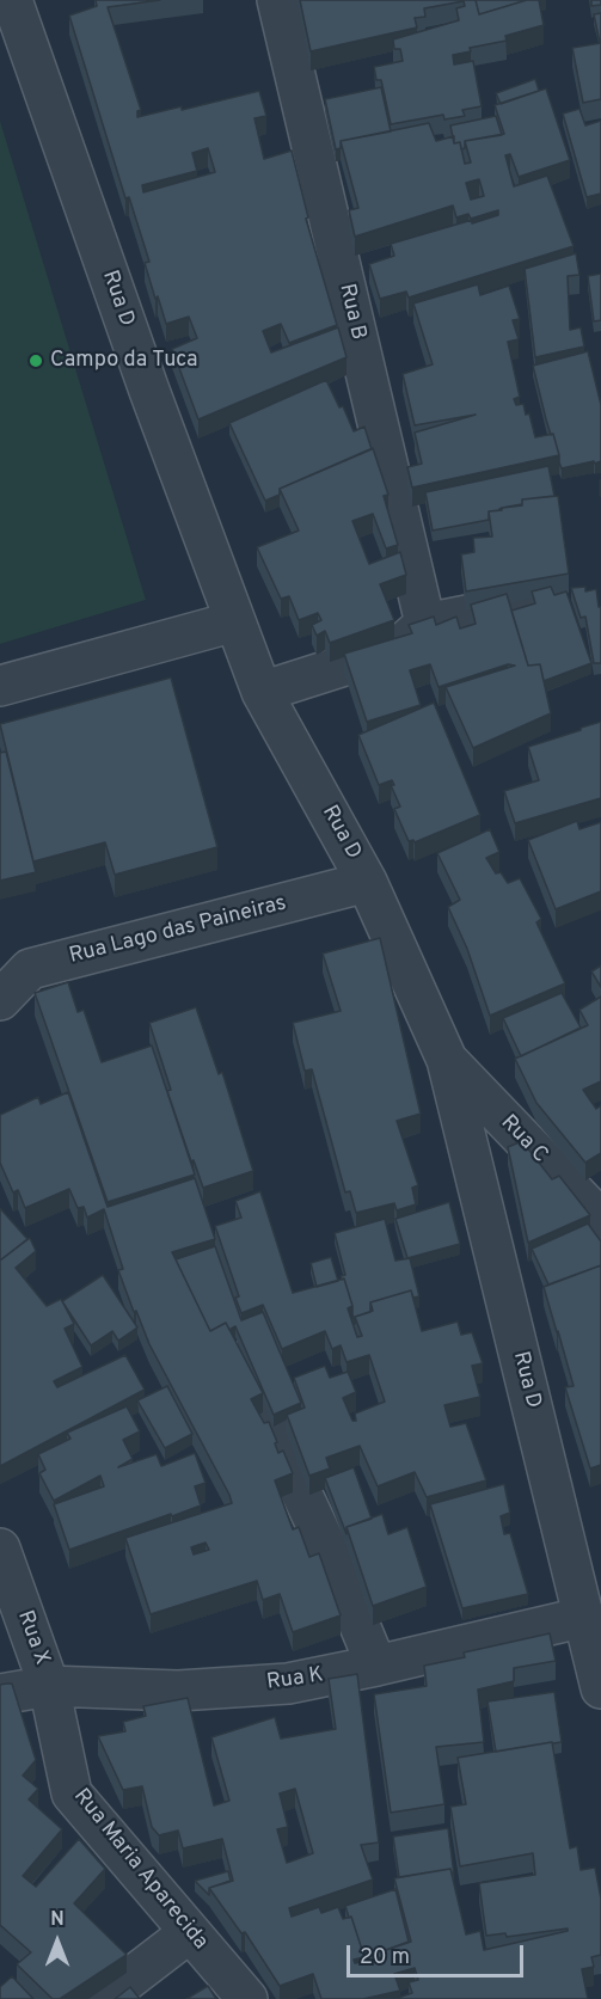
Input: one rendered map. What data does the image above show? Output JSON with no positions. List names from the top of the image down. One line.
{"streets":{"street":["Rua D","Rua B","Rua Lago das Paineiras","Rua C","Rua X","Rua K","Rua Maria Aparecida"]},"crossings":[["Rua D","Rua Lago das Paineiras"],["Rua D","Rua C"],["Rua D","Rua K"],["Rua X","Rua K"],["Rua X","Rua Maria Aparecida"],["Rua K","Rua Maria Aparecida"]],"places":["Campo da Tuca"],"scale_bar":"20 m","north":"top"}
